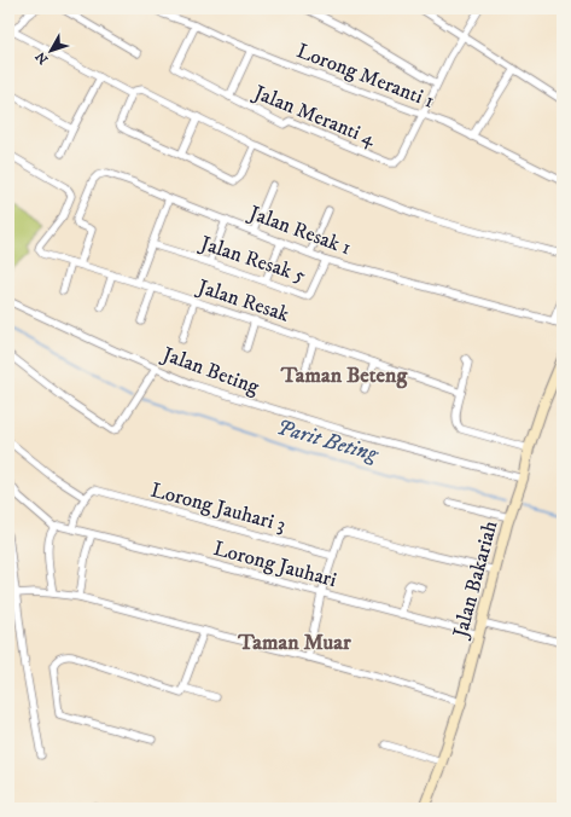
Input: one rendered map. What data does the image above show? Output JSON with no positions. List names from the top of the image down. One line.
{"streets":{"main road":["Jalan Bakariah"],"street":["Lorong Meranti 1","Jalan Meranti 4","Jalan Resak 1","Jalan Resak 5","Jalan Resak","Jalan Beting","Lorong Jauhari 3","Lorong Jauhari"]},"crossings":[["Lorong Meranti 1","Jalan Meranti 4"],["Jalan Resak 1","Jalan Resak 5"],["Jalan Resak 1","Jalan Resak"],["Jalan Beting","Jalan Bakariah"],["Lorong Jauhari","Jalan Bakariah"]],"districts":["Taman Beteng","Taman Muar"],"water":["Parit Beting"],"north":"bottom left"}
